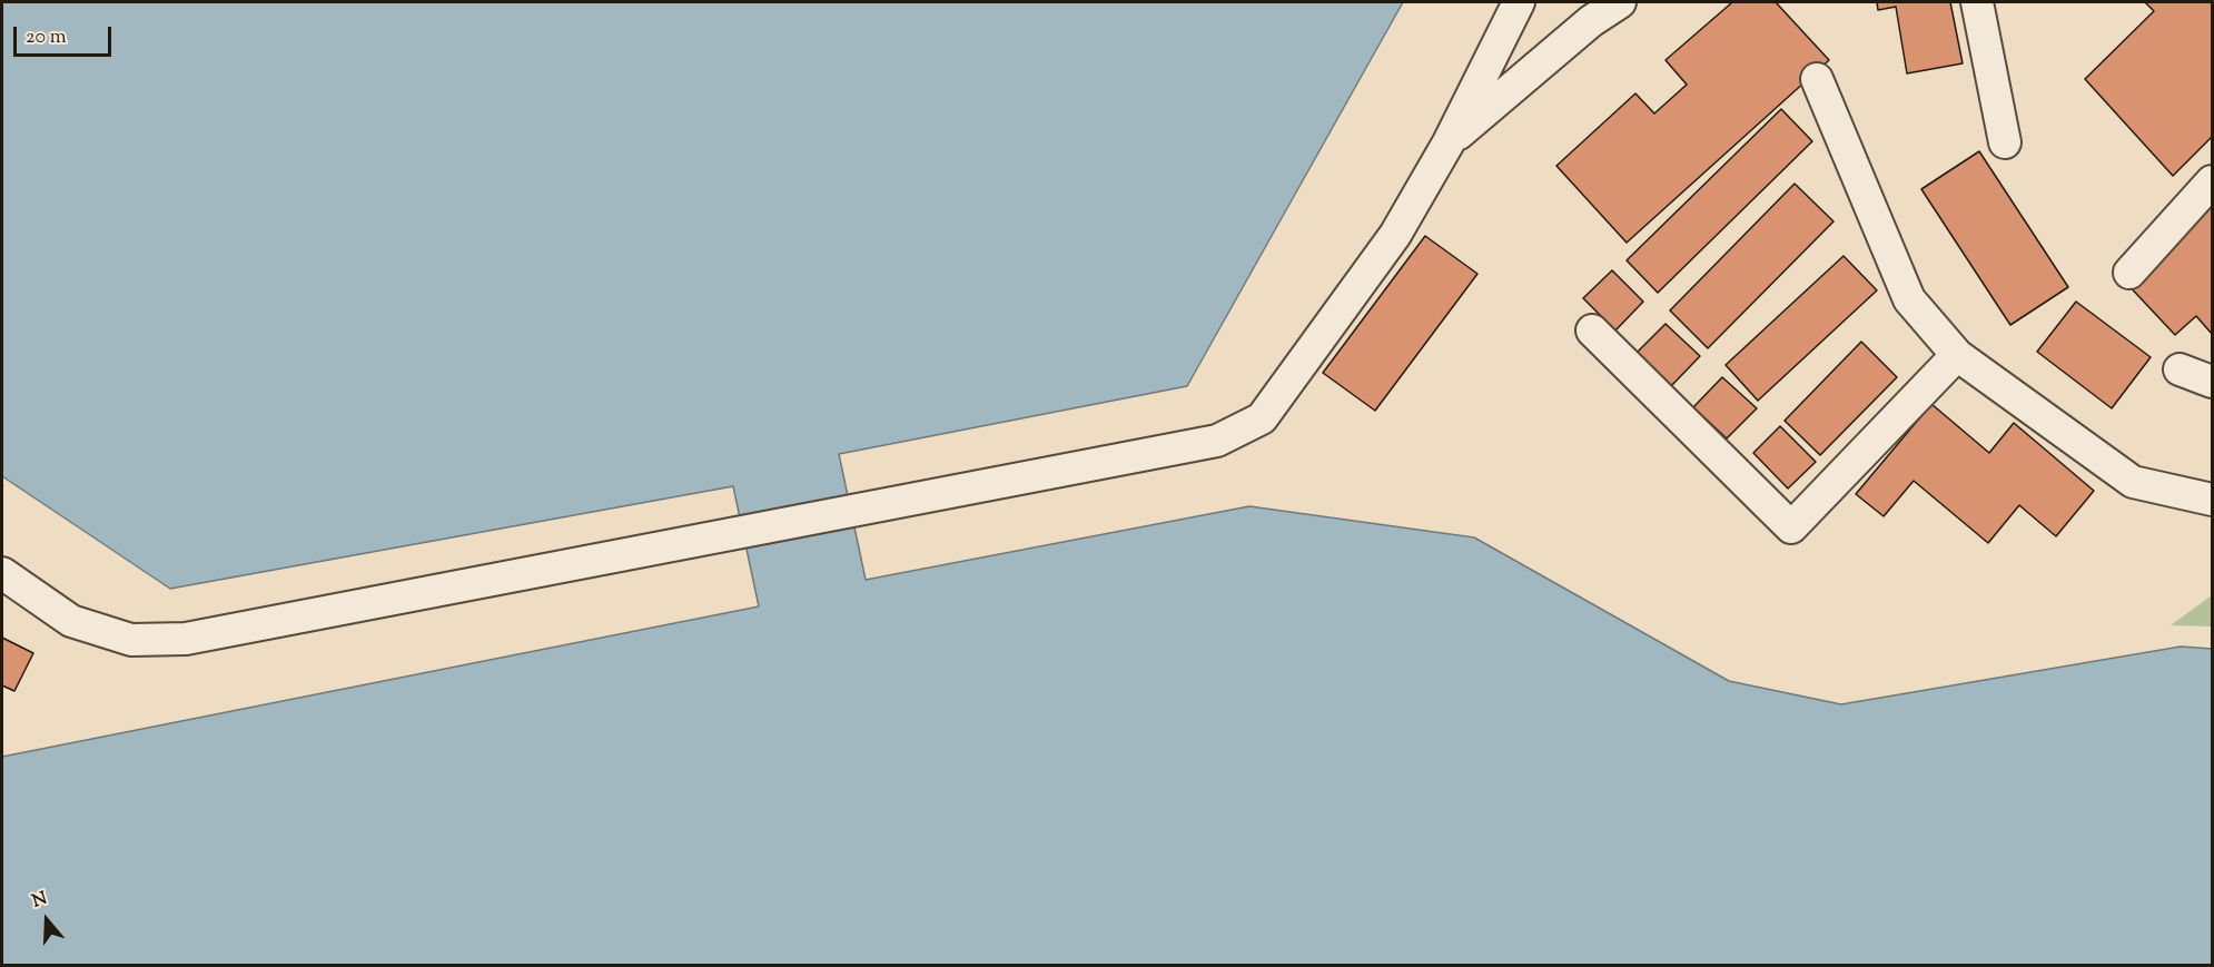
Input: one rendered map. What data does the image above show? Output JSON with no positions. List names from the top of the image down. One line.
{"scale_bar":"20 m","north":"top"}
